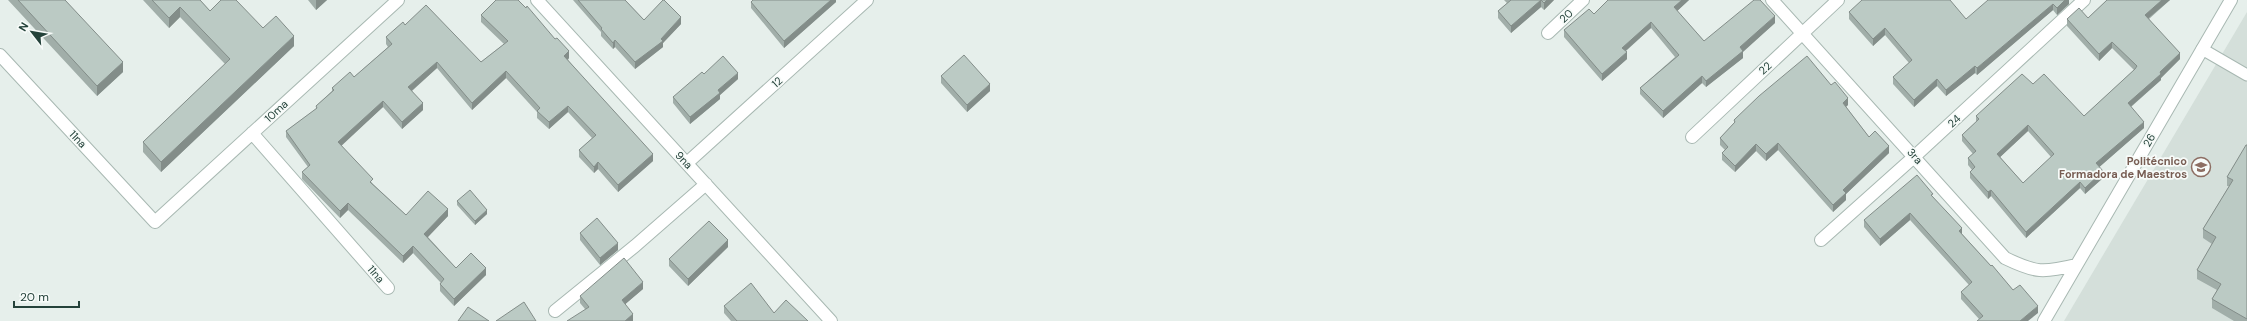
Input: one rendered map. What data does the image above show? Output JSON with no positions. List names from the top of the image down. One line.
{"streets":{"street":["20","22","12","10ma","24","11na","26","3ra","9na"]},"crossings":[["22","3ra"],["12","9na"],["10ma","11na"],["24","3ra"],["26","3ra"]],"places":{"school or university":["Politécnico Formadora de Maestros"]},"scale_bar":"20 m","north":"top left"}
